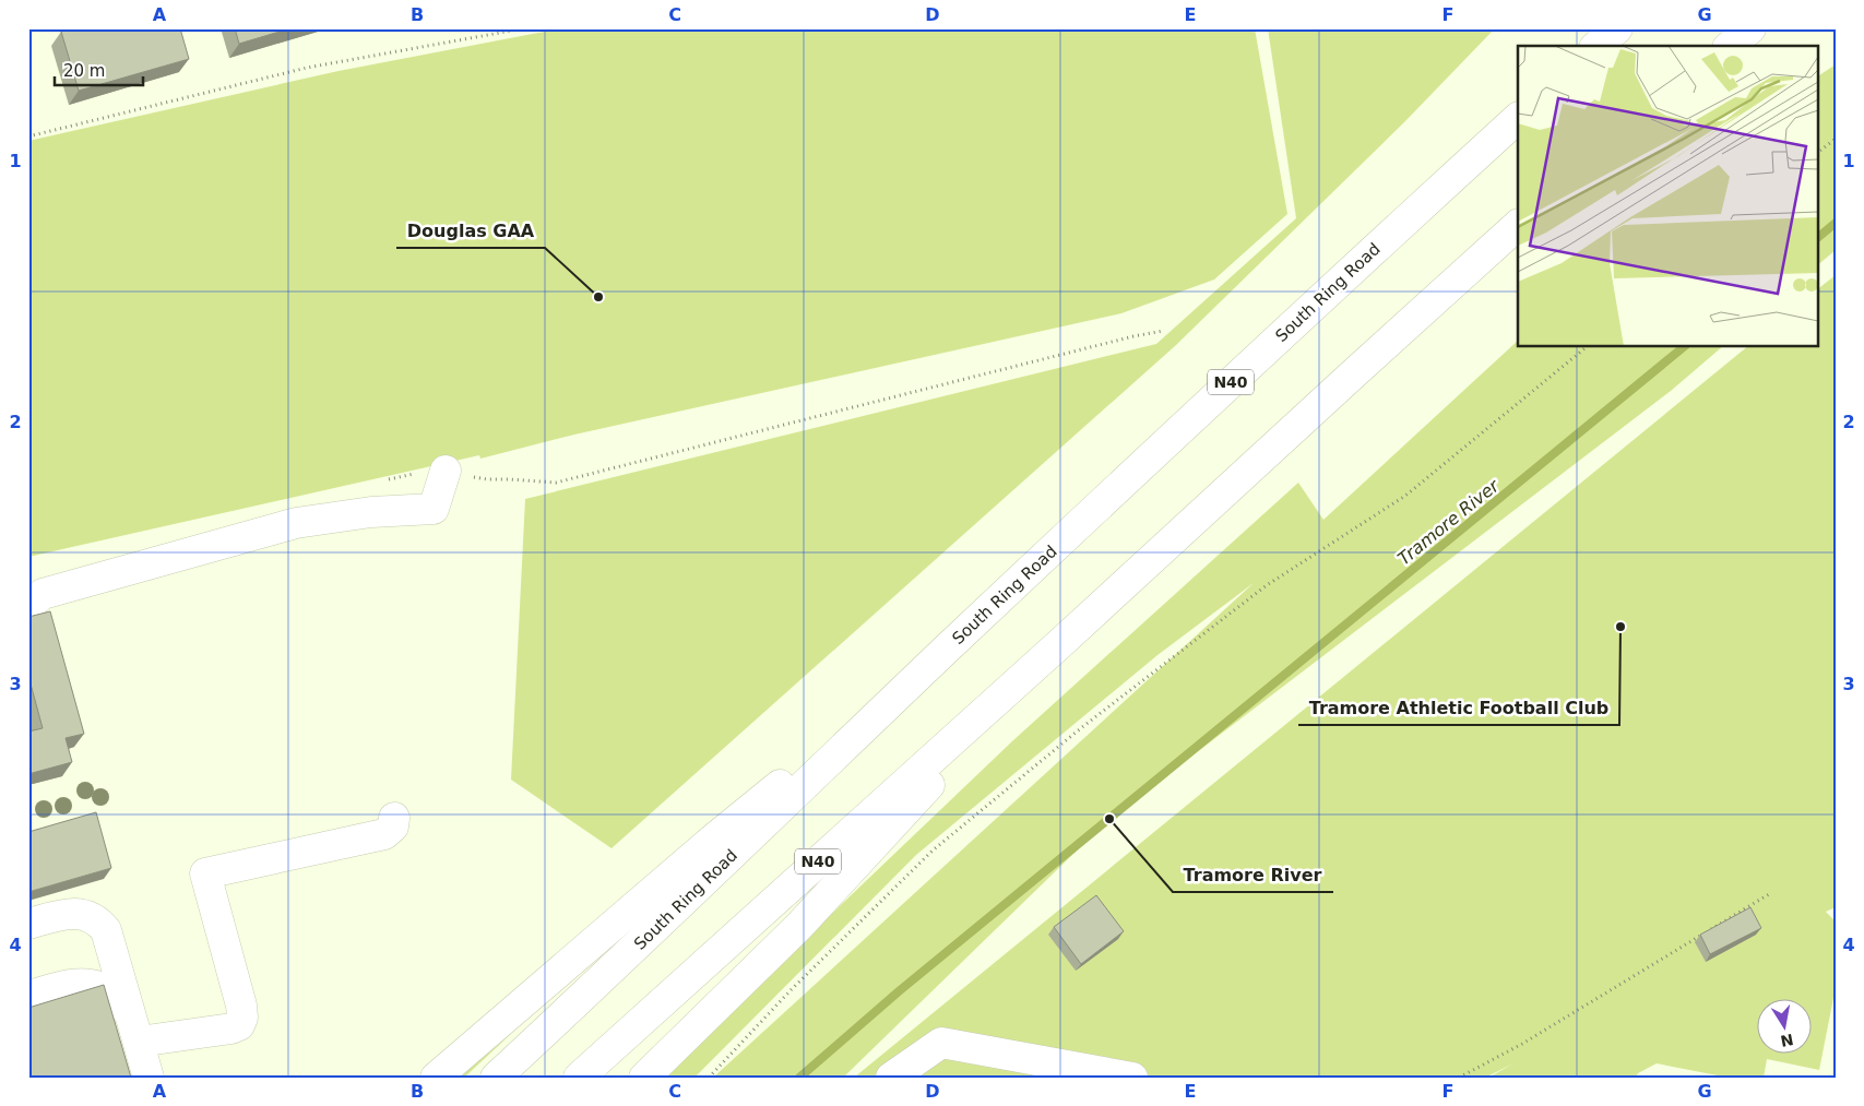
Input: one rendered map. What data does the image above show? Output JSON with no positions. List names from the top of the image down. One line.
{"streets":{"main road":["South Ring Road","N40"]},"water":["Tramore River"],"places":["Douglas GAA","Tramore Athletic Football Club","Tramore River"],"scale_bar":"20 m","north":"bottom","grid":{"columns":["A","B","C","D","E","F","G"],"rows":["1","2","3","4"]}}
